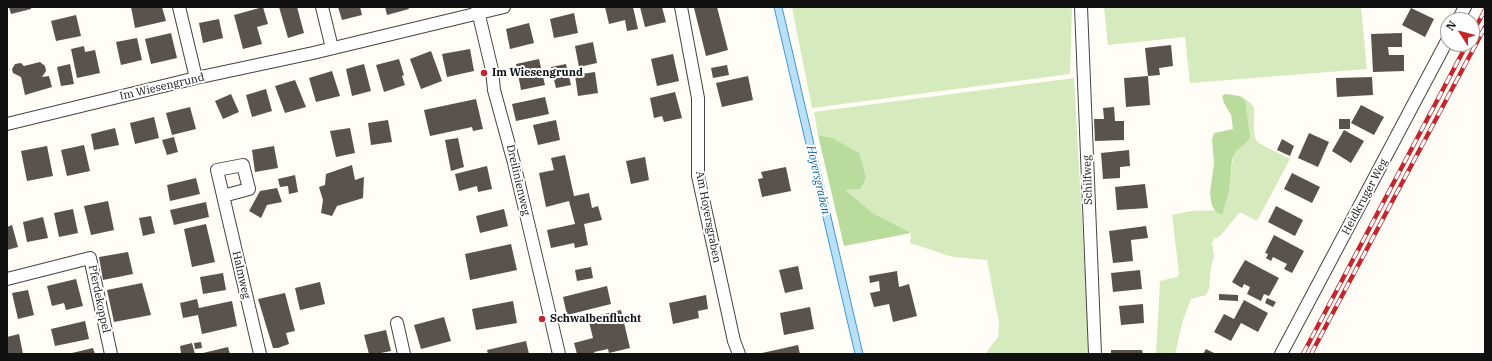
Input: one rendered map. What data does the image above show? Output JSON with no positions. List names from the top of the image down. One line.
{"streets":{"street":["Im Wiesengrund","Dreilinienweg","Schilfweg","Heidkruger Weg","Am Hoyersgraben","Halmweg","Pferdekoppel"]},"crossings":[["Im Wiesengrund","Dreilinienweg"]],"water":["Hoyersgraben"],"places":["Im Wiesengrund","Schwalbenflucht"],"north":"top left"}
